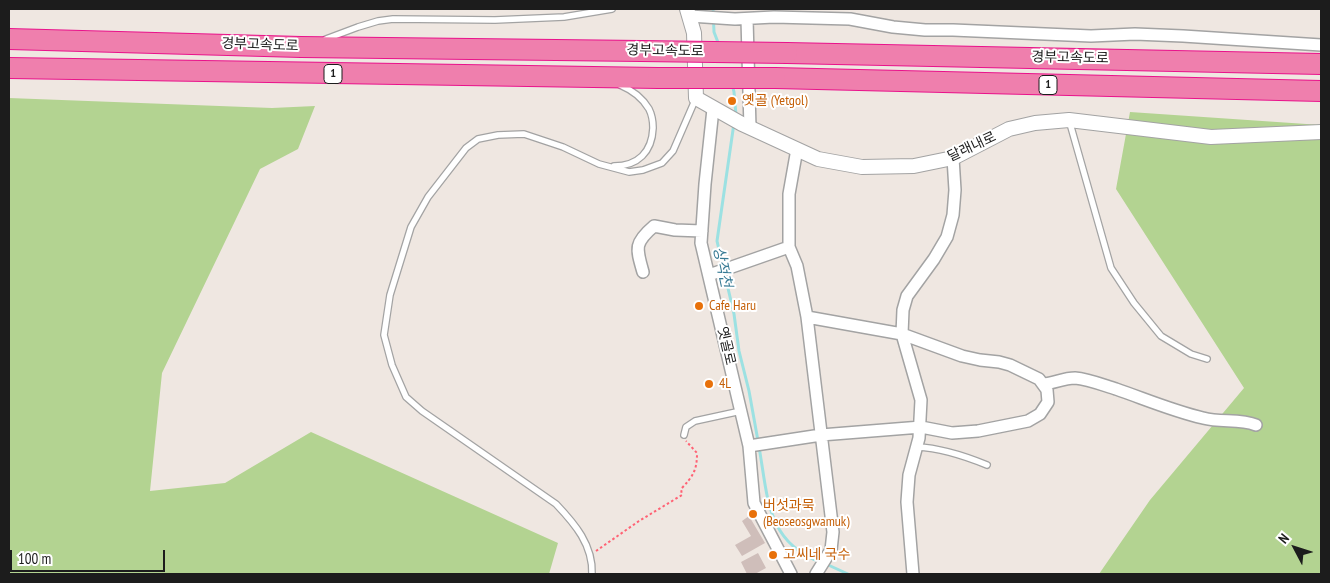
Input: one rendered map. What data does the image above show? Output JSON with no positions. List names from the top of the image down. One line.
{"streets":{"highway":["경부고속도로","1"],"street":["달래내로","옛골로"]},"crossings":[["달래내로","옛골로"]],"water":["상적천"],"places":["옛골 (Yetgol)","Cafe Haru","4L","버섯과묵 (Beoseosgwamuk)","고씨네 국수"],"scale_bar":"100 m","north":"top left"}
